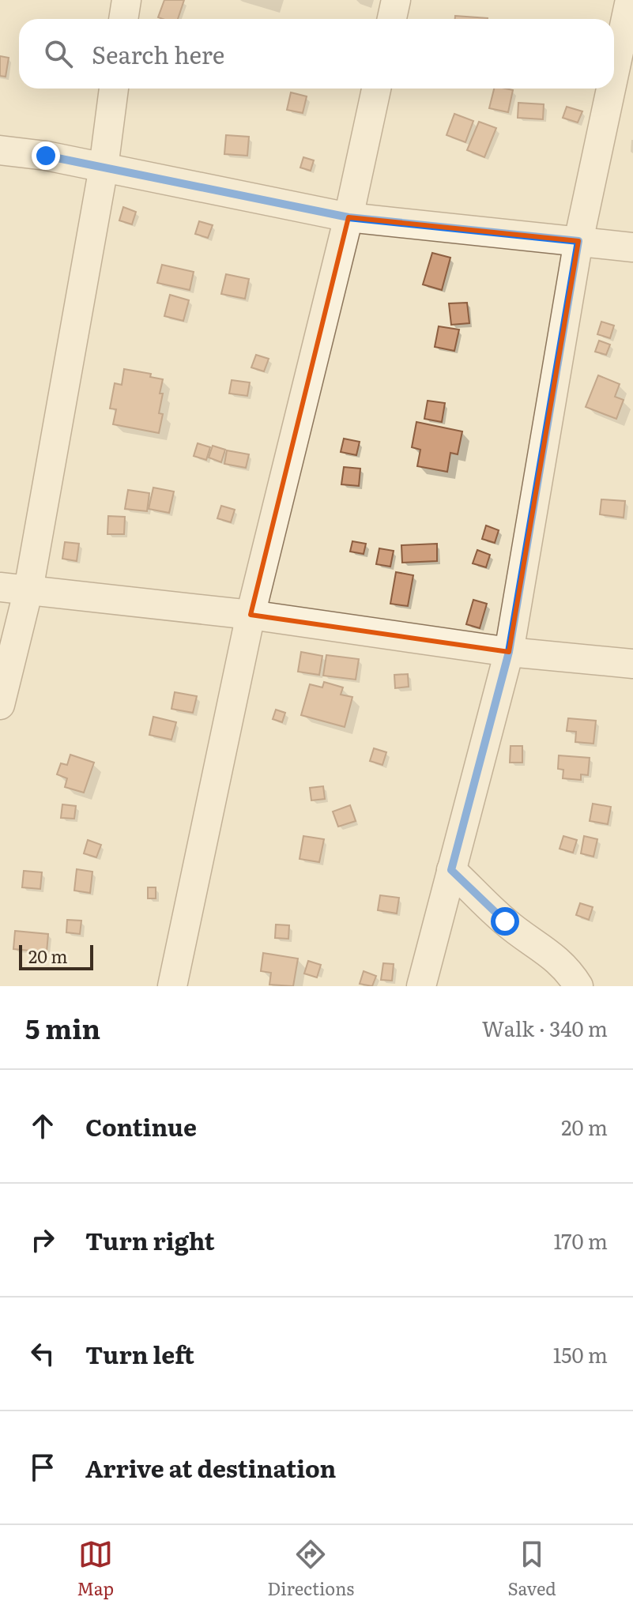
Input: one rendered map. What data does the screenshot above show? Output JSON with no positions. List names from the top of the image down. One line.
{"scale_bar":"20 m","page":{"search":"Search here","scale":"20 m","heading":["5 min","Walk · 340 m"],"list":[["Continue","20 m"],["Turn right","170 m"],["Turn left","150 m"],"Arrive at destination"],"nav":["Map","Directions","Saved"]}}
